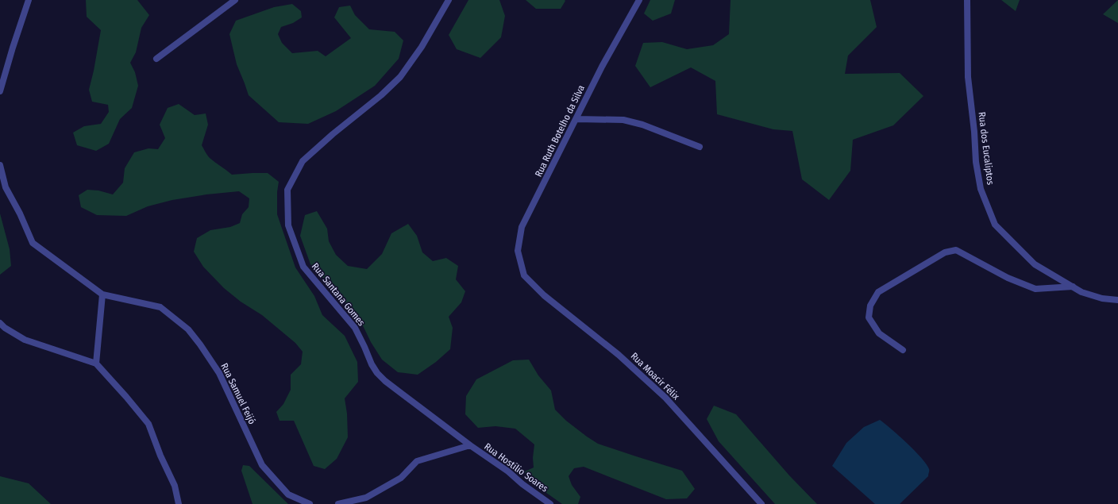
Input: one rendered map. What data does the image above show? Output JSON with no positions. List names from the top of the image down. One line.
{"streets":{"street":["Rua Ruth Botelho da Silva","Rua dos Eucaliptos","Rua Santana Gomes","Rua Moacir Félix","Rua Samuel Feijó","Rua Hostílio Soares"]},"crossings":[["Rua Ruth Botelho da Silva","Rua Moacir Félix"],["Rua Santana Gomes","Rua Hostílio Soares"]]}
